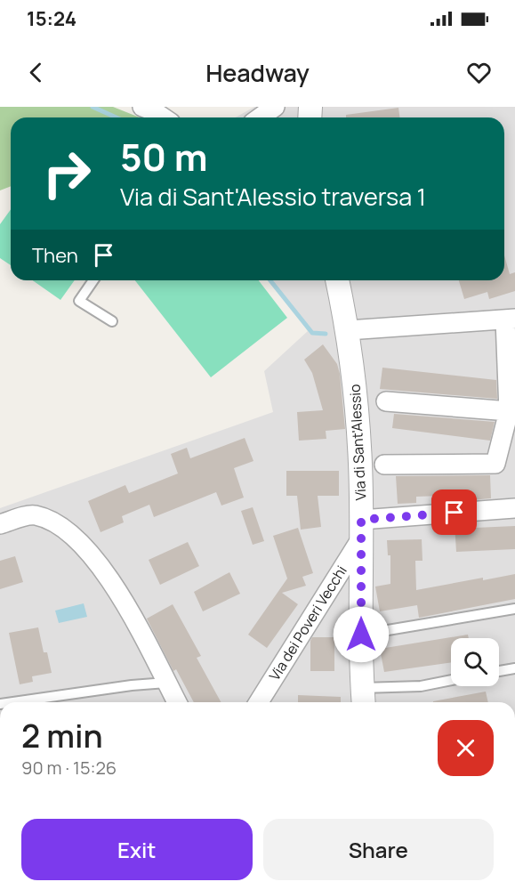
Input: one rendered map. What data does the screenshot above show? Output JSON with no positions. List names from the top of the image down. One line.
{"streets":{"street":["Via di Sant'Alessio","Via dei Poveri Vecchi"]},"crossings":[["Via di Sant'Alessio","Via dei Poveri Vecchi"]],"page":{"status":"15:24","header":"Headway","turn":["50 m","Via di Sant'Alessio traversa 1"],"then":"Then","heading":["2 min","90 m · 15:26"],"buttons":["Exit","Share"]}}
